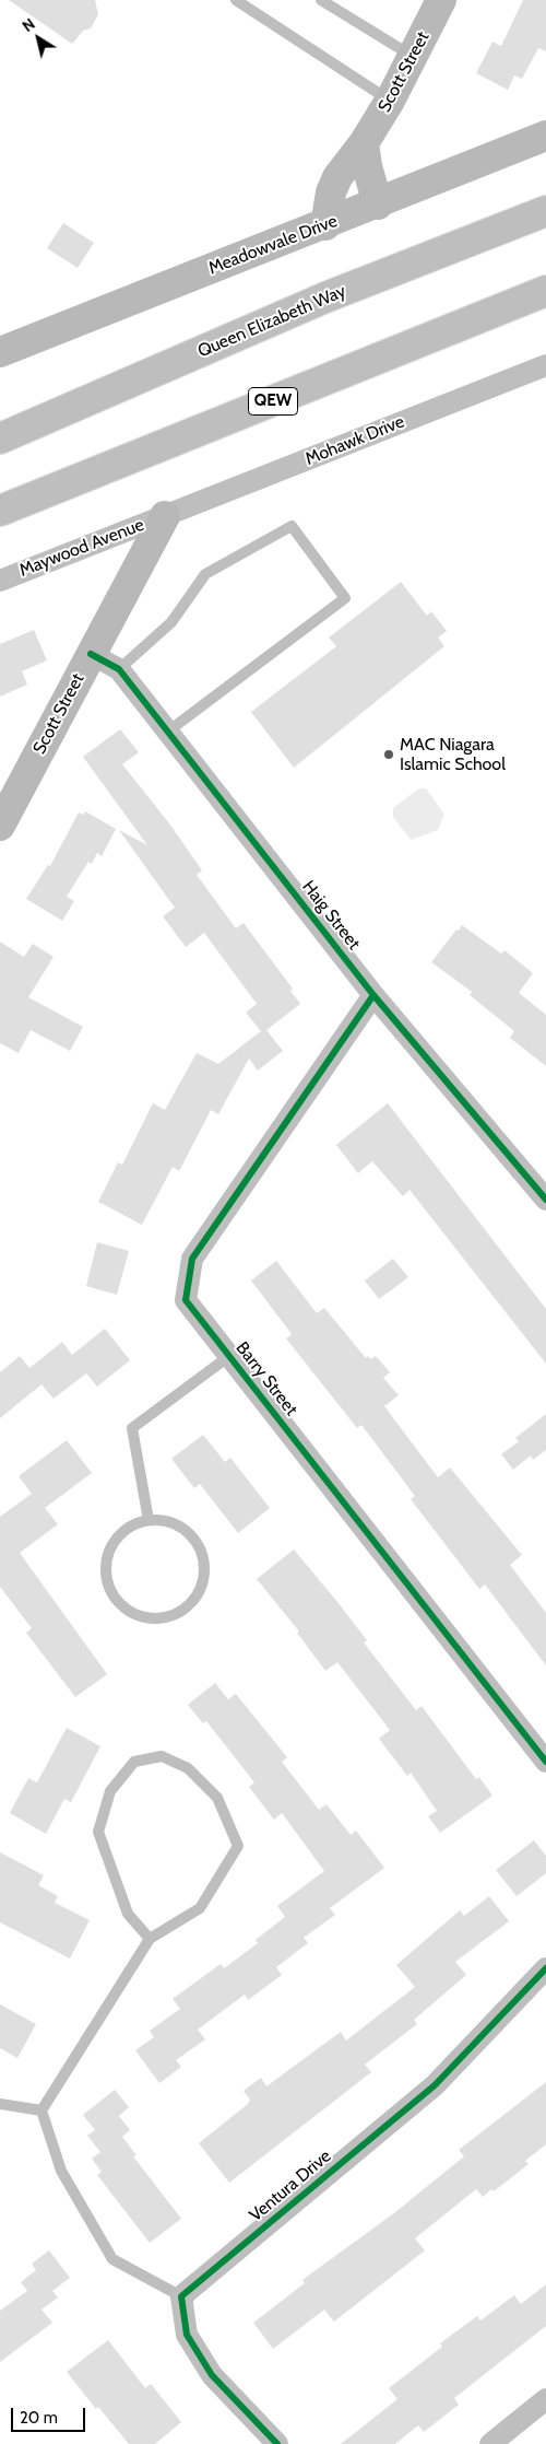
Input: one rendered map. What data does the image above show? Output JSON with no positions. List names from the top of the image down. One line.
{"streets":{"highway":["Queen Elizabeth Way","QEW"],"street":["Scott Street","Meadowvale Drive","Mohawk Drive","Maywood Avenue","Haig Street","Barry Street","Ventura Drive"]},"crossings":[["Scott Street","Meadowvale Drive"],["Scott Street","Mohawk Drive"],["Scott Street","Maywood Avenue"],["Scott Street","Haig Street"],["Mohawk Drive","Maywood Avenue"],["Haig Street","Barry Street"]],"places":["MAC Niagara Islamic School"],"scale_bar":"20 m","north":"top left"}
